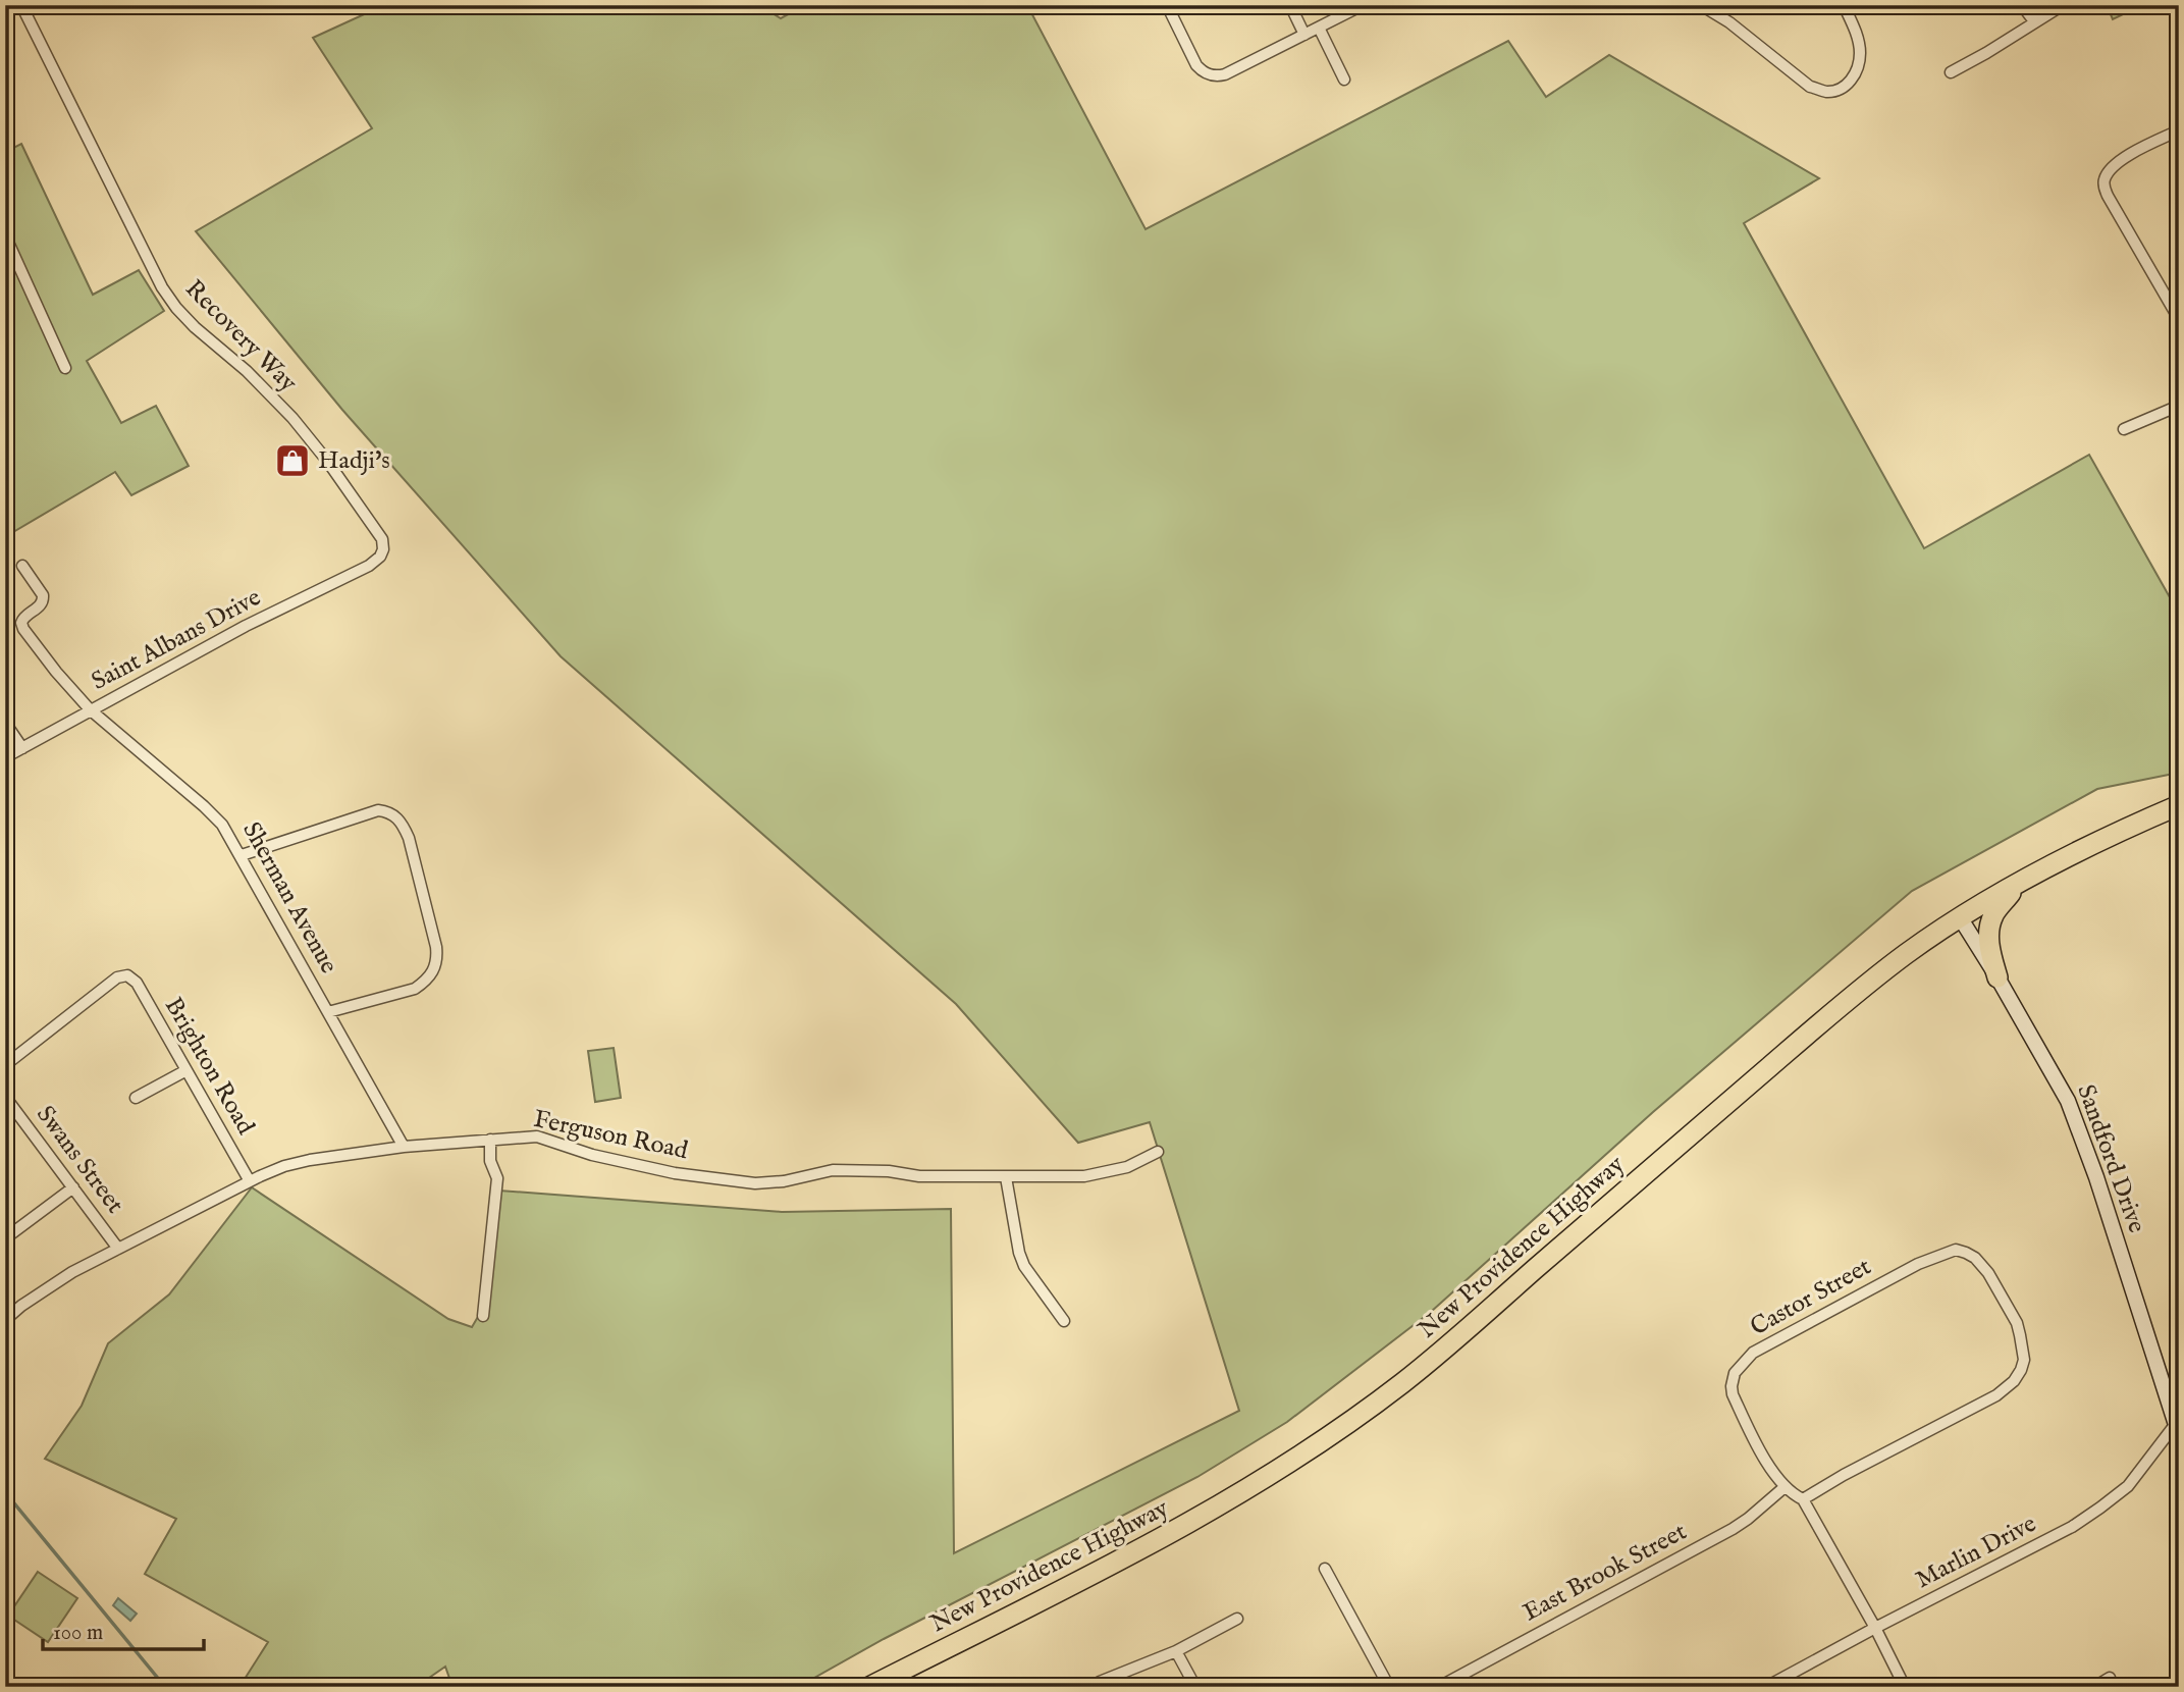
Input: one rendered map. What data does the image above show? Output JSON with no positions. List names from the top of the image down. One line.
{"streets":{"highway":["New Providence Highway"],"street":["Recovery Way","Saint Albans Drive","Sherman Avenue","Brighton Road","Ferguson Road","Sandford Drive","Swans Street","Castor Street","Marlin Drive","East Brook Street"]},"crossings":[["Recovery Way","Saint Albans Drive"],["Saint Albans Drive","Sherman Avenue"],["Sherman Avenue","Ferguson Road"],["Brighton Road","Ferguson Road"],["Ferguson Road","Swans Street"],["Sandford Drive","New Providence Highway"],["Sandford Drive","Marlin Drive"],["Castor Street","Marlin Drive"],["Castor Street","East Brook Street"]],"places":{"shop":["Hadji's"]},"scale_bar":"100 m"}
